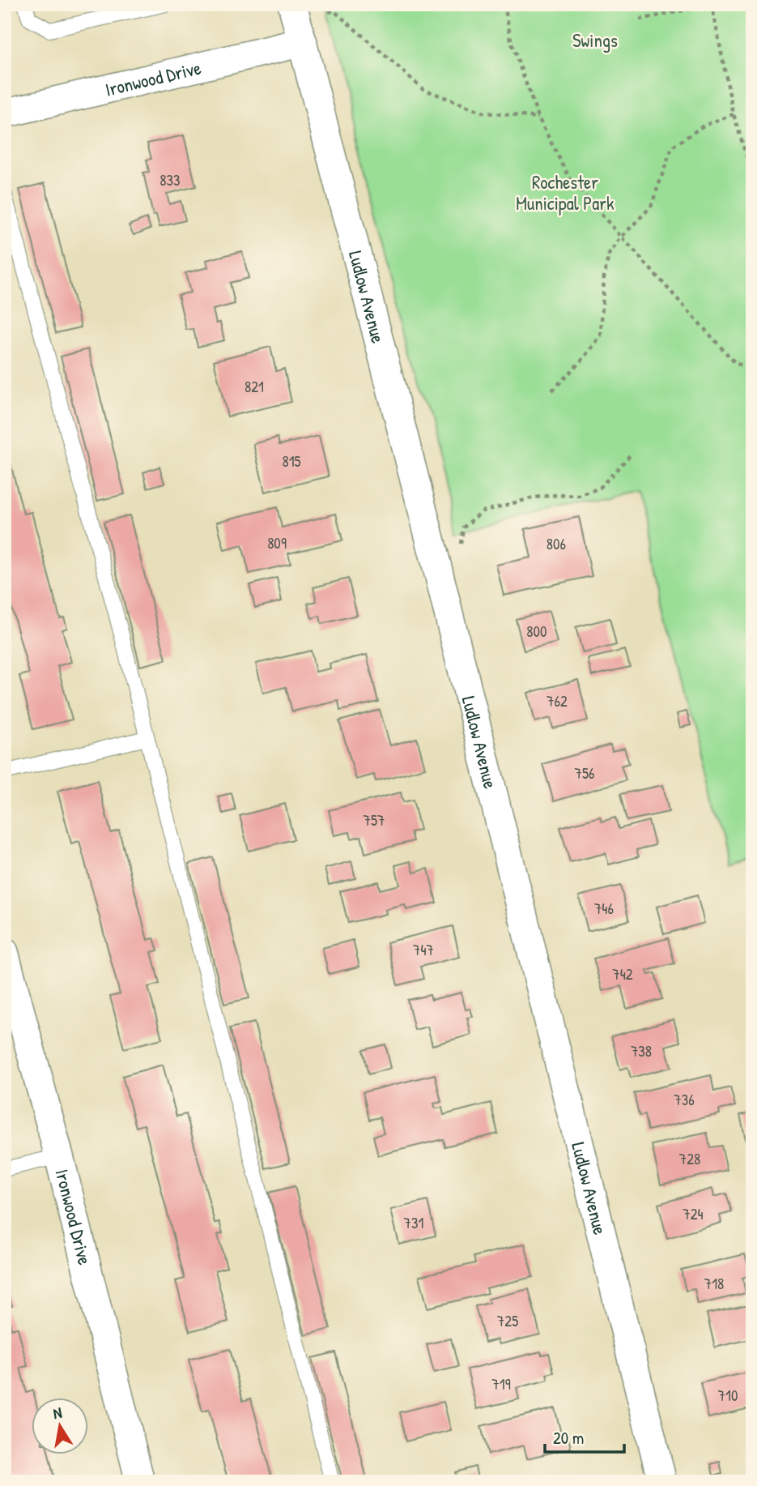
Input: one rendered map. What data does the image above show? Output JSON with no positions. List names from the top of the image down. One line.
{"streets":{"street":["Ironwood Drive","Ludlow Avenue"]},"crossings":[["Ironwood Drive","Ludlow Avenue"]],"parks":["Swings","Rochester Municipal Park"],"house_numbers":["833","821","815","809","806","800","762","756","757","746","747","742","738","736","728","724","731","718","725","719","710"],"scale_bar":"20 m","north":"top"}
